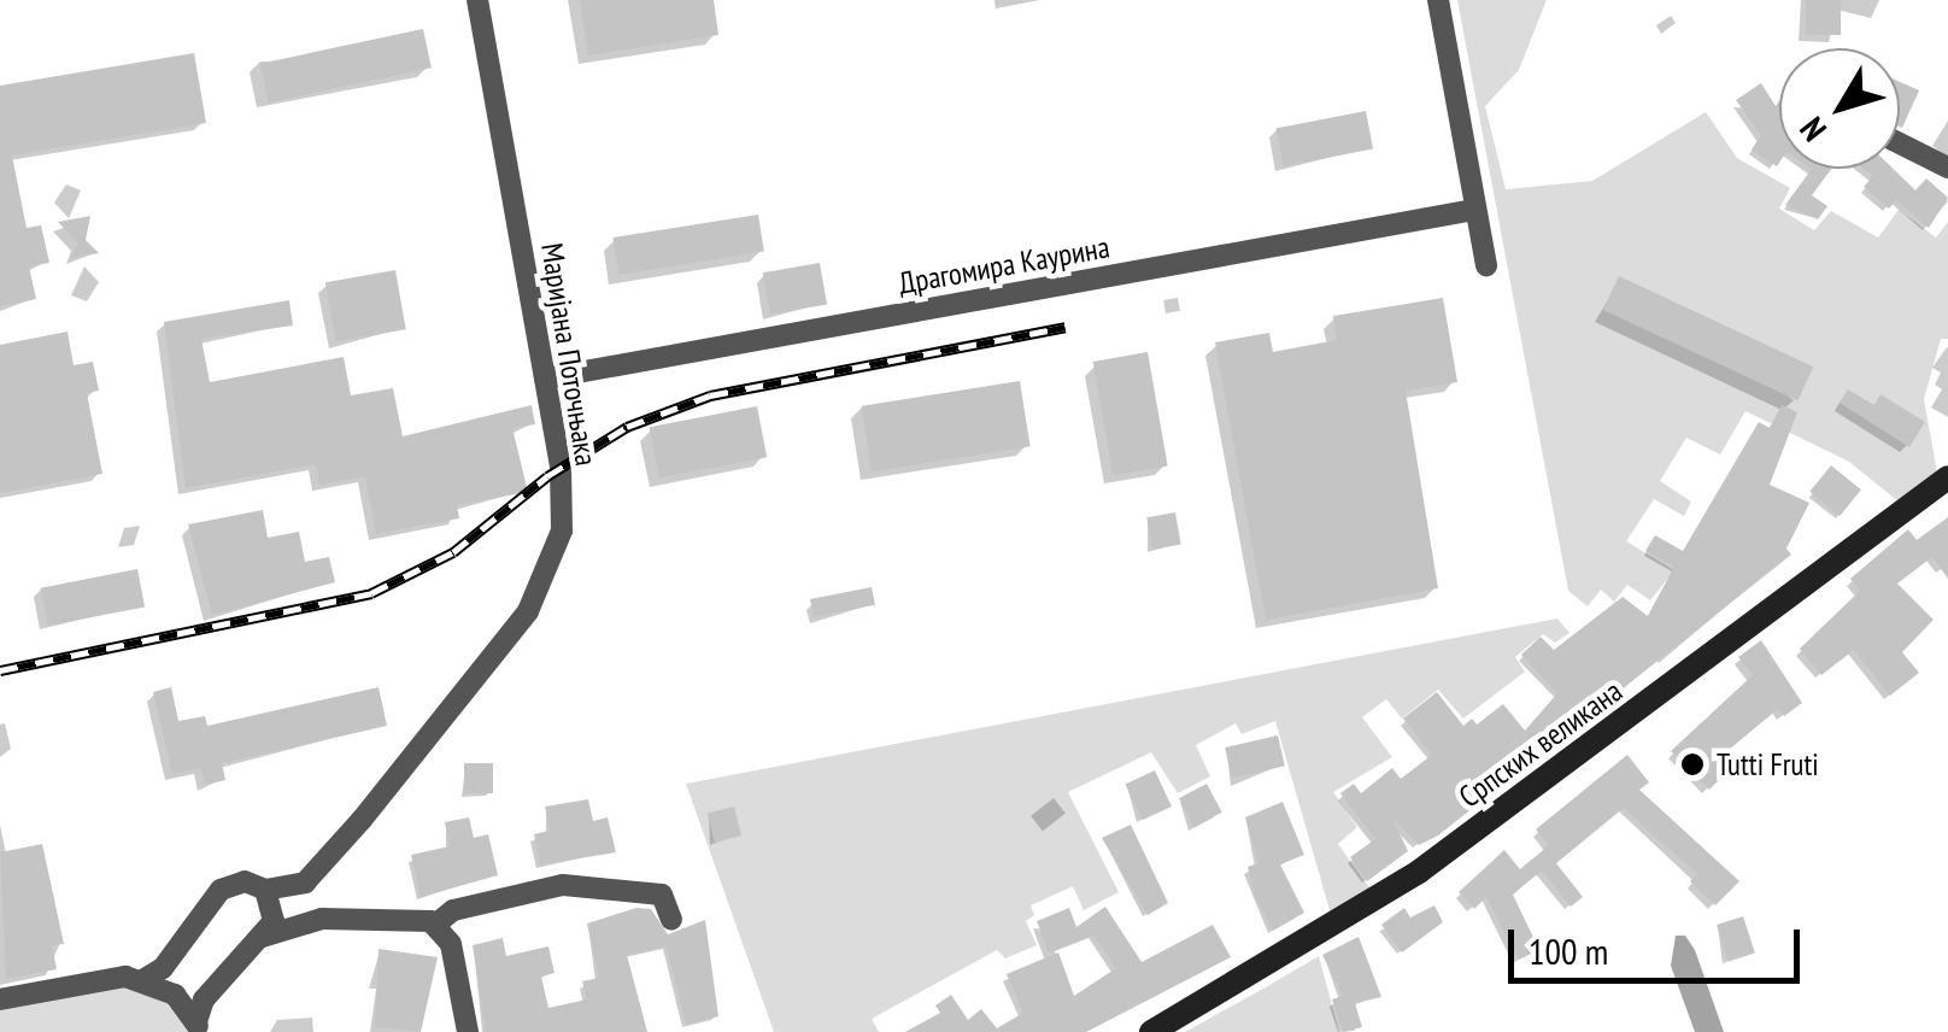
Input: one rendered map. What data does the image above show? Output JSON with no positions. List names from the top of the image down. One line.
{"streets":{"main road":["Српских великана"],"street":["Драгомира Каурина","Маријана Поточњака"]},"crossings":[["Драгомира Каурина","Маријана Поточњака"]],"places":["Tutti Fruti"],"scale_bar":"100 m","north":"bottom left"}
